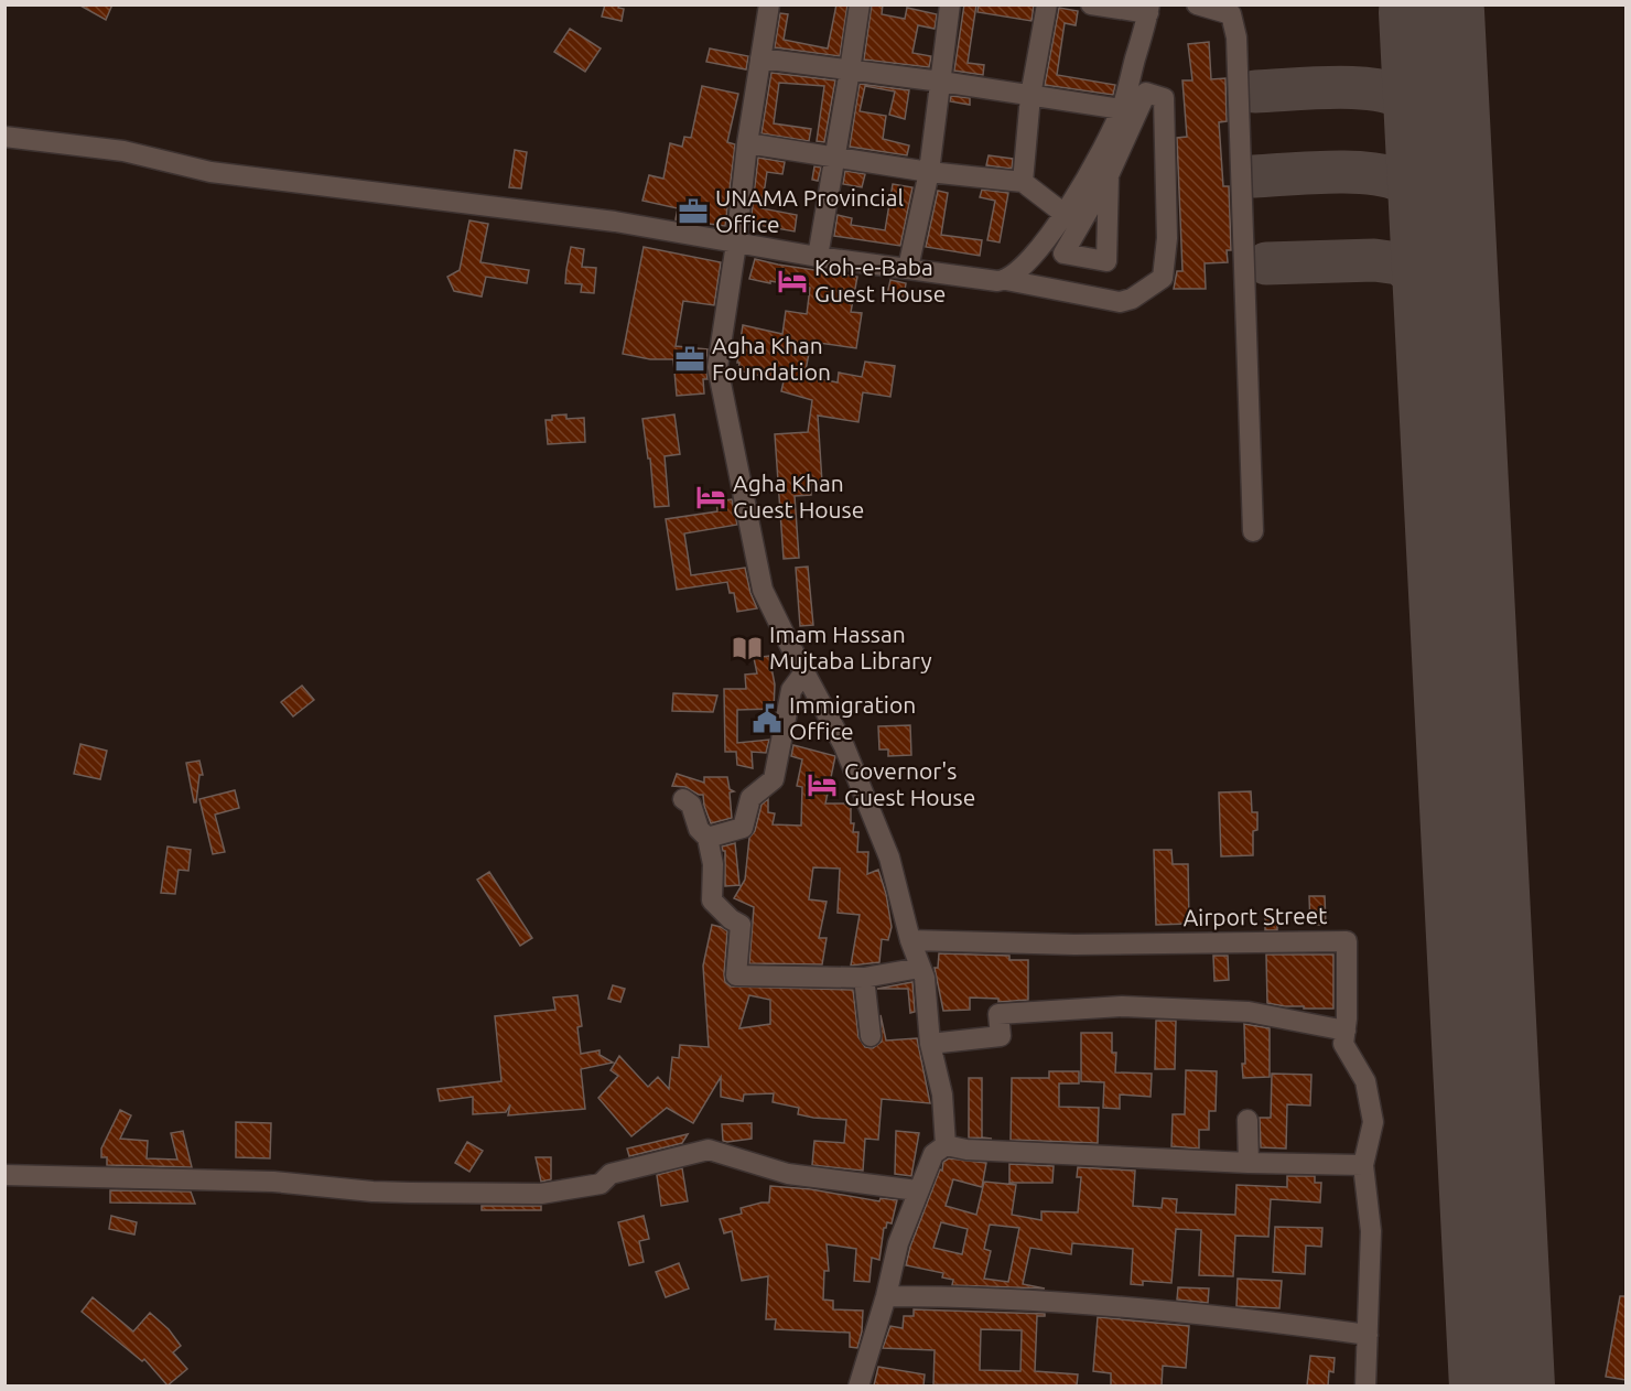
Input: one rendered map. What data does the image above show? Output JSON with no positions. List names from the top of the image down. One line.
{"streets":{"street":["Airport Street"]},"places":{"office":["UNAMA Provincial Office","Agha Khan Foundation"],"hotel":["Koh-e-Baba Guest House","Agha Khan Guest House","Governor's Guest House"],"library":["Imam Hassan Mujtaba Library"],"public building":["Immigration Office"]}}
